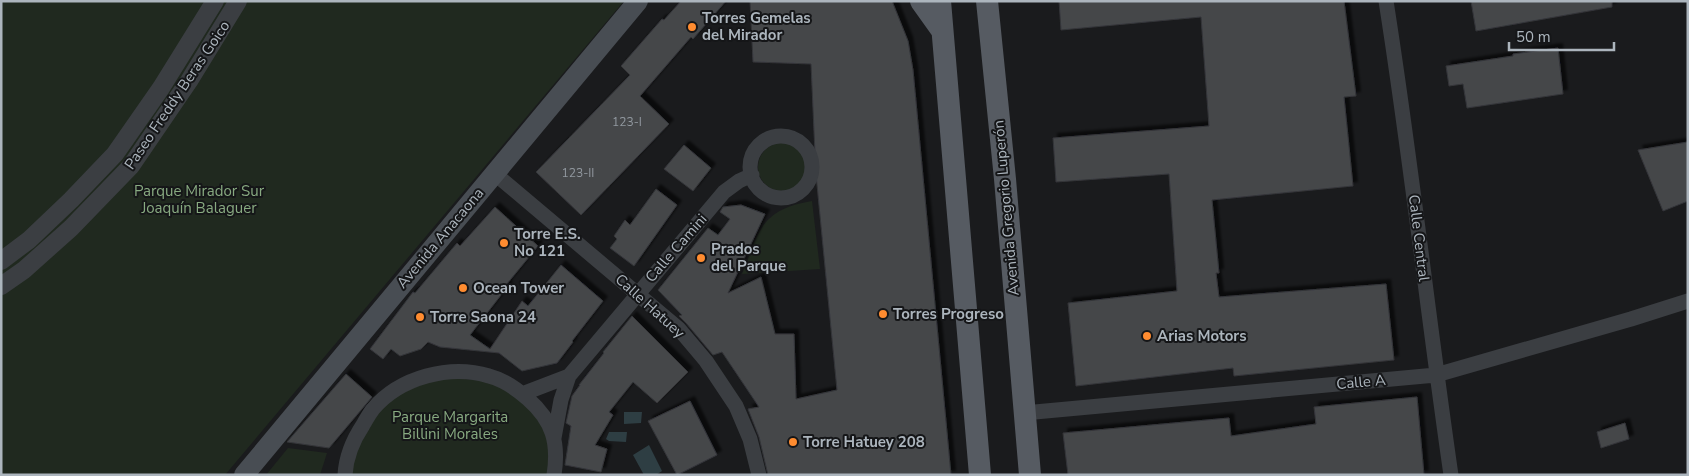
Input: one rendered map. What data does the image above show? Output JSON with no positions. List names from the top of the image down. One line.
{"streets":{"main road":["Avenida Gregorio Luperón","Avenida Anacaona"],"street":["Paseo Freddy Beras Goico","Calle Central","Calle Camini","Calle Hatuey","Calle A"]},"crossings":[["Avenida Gregorio Luperón","Calle A"],["Avenida Anacaona","Calle Hatuey"],["Calle Central","Calle A"],["Calle Camini","Calle Hatuey"]],"parks":["Parque Mirador Sur Joaquín Balaguer","Parque Margarita Billini Morales"],"places":["Torres Gemelas del Mirador","Torre E.S. No 121","Prados del Parque","Ocean Tower","Torres Progreso","Torre Saona 24","Arias Motors","Torre Hatuey 208"],"house_numbers":["123-I","123-II"],"scale_bar":"50 m"}
